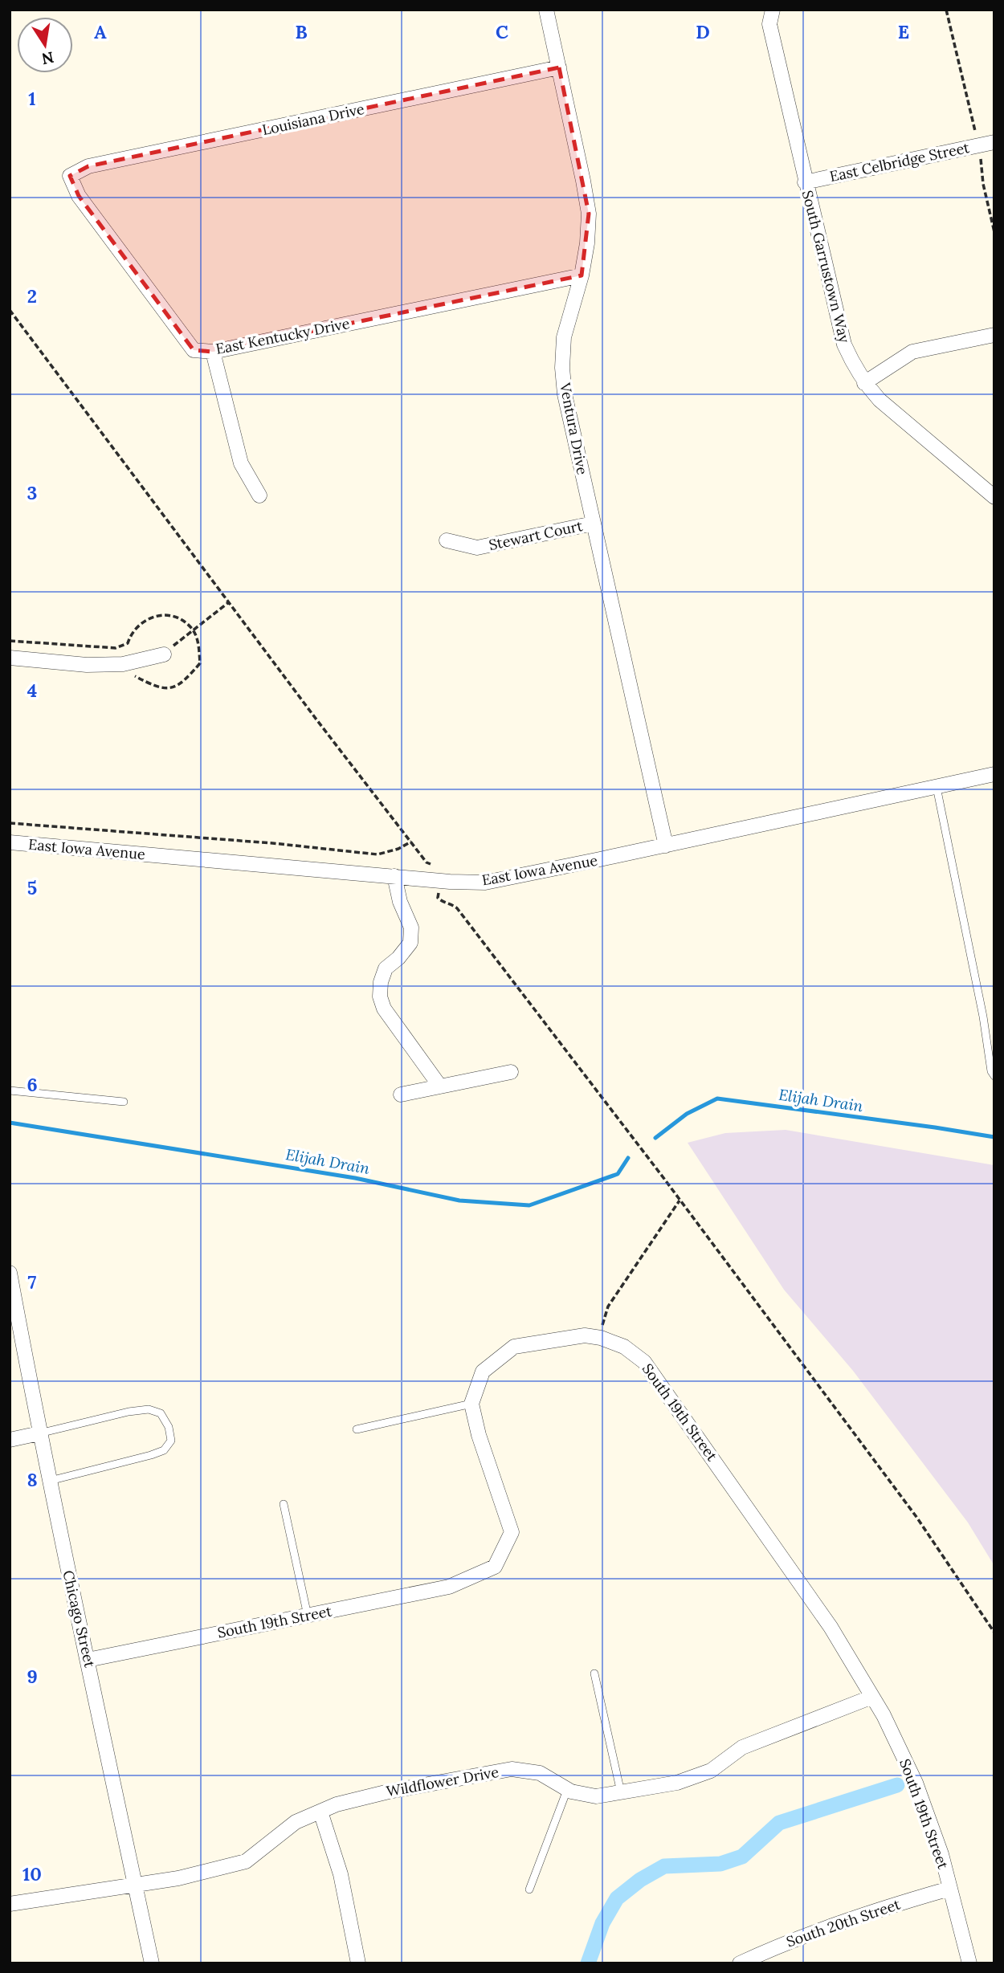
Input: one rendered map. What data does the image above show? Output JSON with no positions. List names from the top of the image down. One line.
{"streets":{"street":["Louisiana Drive","East Celbridge Street","South Garrustown Way","East Kentucky Drive","Ventura Drive","Stewart Court","East Iowa Avenue","South 19th Street","Chicago Street","Wildflower Drive","South 20th Street"]},"crossings":[["Louisiana Drive","East Kentucky Drive"],["Louisiana Drive","Ventura Drive"],["East Celbridge Street","South Garrustown Way"],["East Kentucky Drive","Ventura Drive"],["Ventura Drive","Stewart Court"],["Ventura Drive","East Iowa Avenue"],["South 19th Street","Chicago Street"],["South 19th Street","Wildflower Drive"],["South 19th Street","South 20th Street"],["Chicago Street","Wildflower Drive"]],"water":["Elijah Drain"],"north":"bottom","grid":{"columns":["A","B","C","D","E"],"rows":["1","2","3","4","5","6","7","8","9","10"]}}
